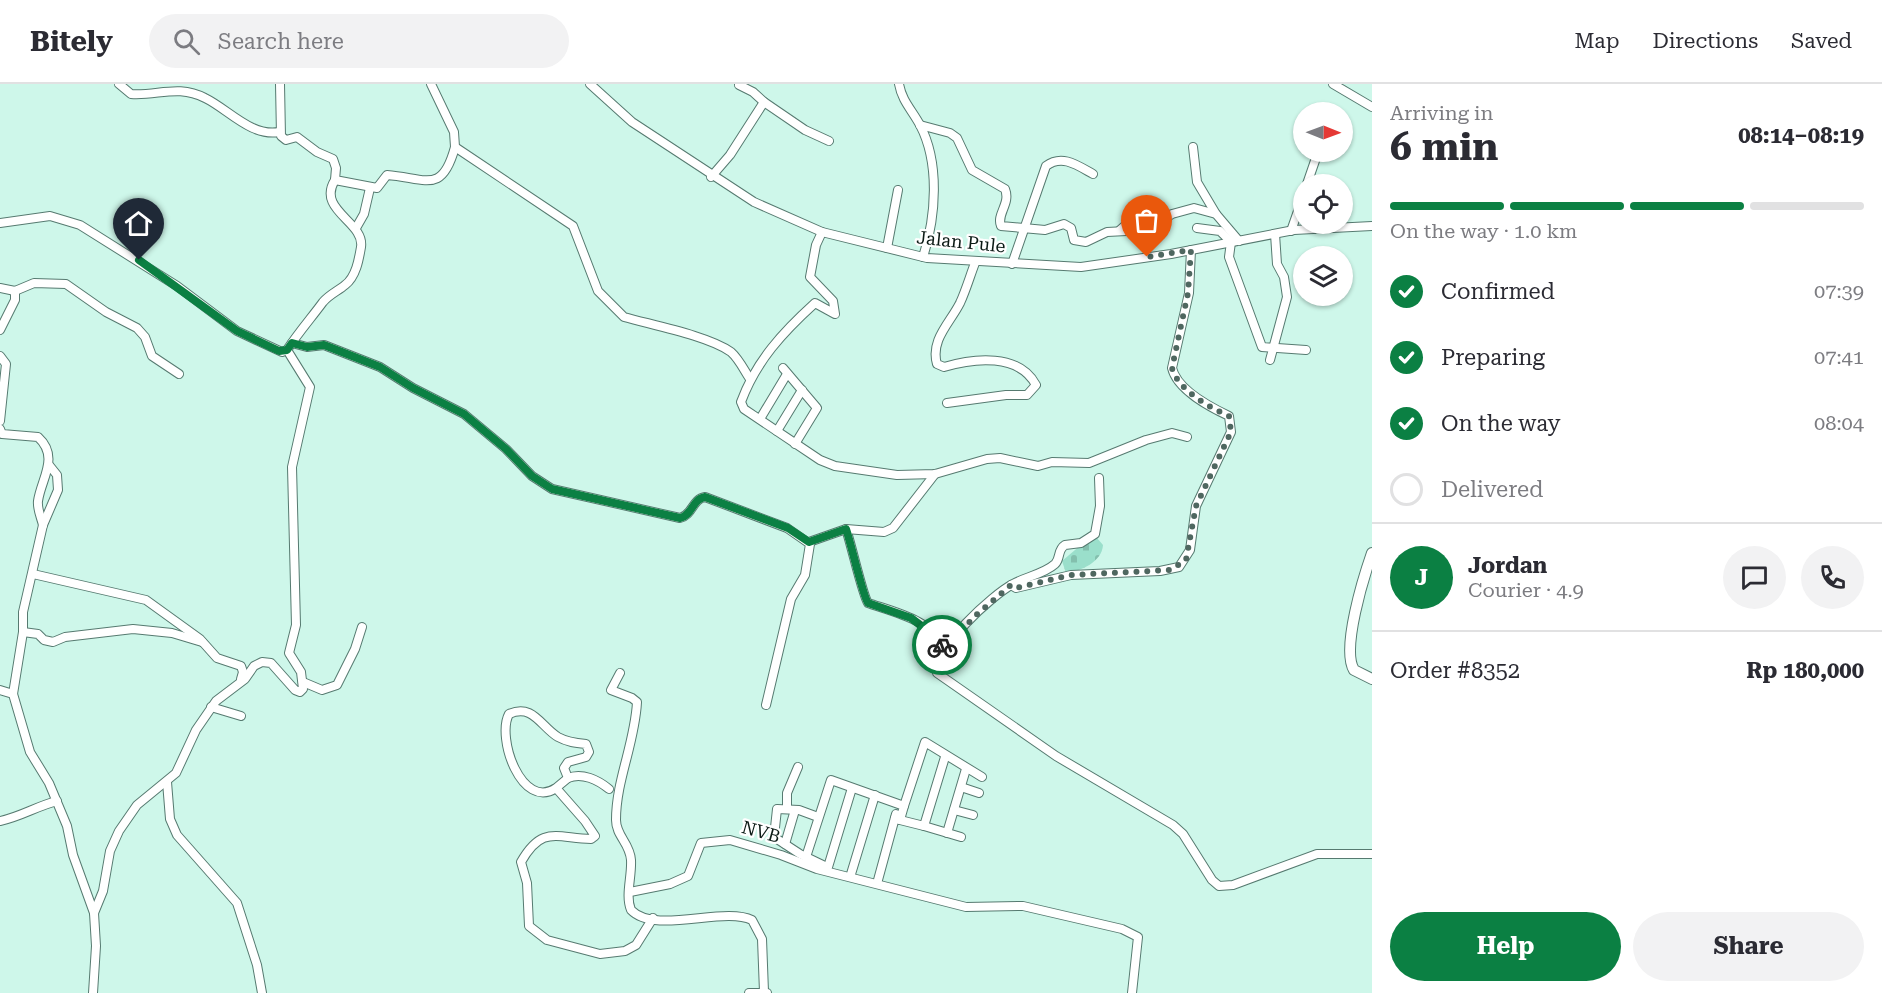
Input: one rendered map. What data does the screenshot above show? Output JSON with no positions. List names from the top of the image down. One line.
{"streets":{"street":["Jalan Pule","NVB"]},"north":"right","page":{"header":"Bitely","search":"Search here","nav":["Map","Directions","Saved"],"heading":["6 min","Arriving in","08:14–08:19"],"panel":["Jordan","Courier · 4.9","Order #8352","Rp 180,000"],"bar":"On the way · 1.0 km","list":[["Confirmed","07:39"],["Preparing","07:41"],["On the way","08:04"],"Delivered"],"round":"J","buttons":["Help","Share"]}}
